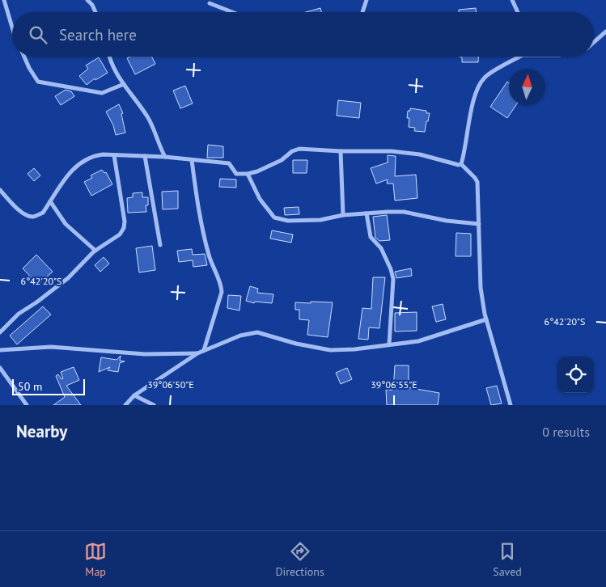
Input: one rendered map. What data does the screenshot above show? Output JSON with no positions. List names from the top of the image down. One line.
{"scale_bar":"50 m","north":"top","page":{"search":"Search here","scale":"50 m","heading":["Nearby","0 results"],"nav":["Map","Directions","Saved"]},"coordinates":["6°42'20\"S","39°06'50\"E","39°06'55\"E"]}
